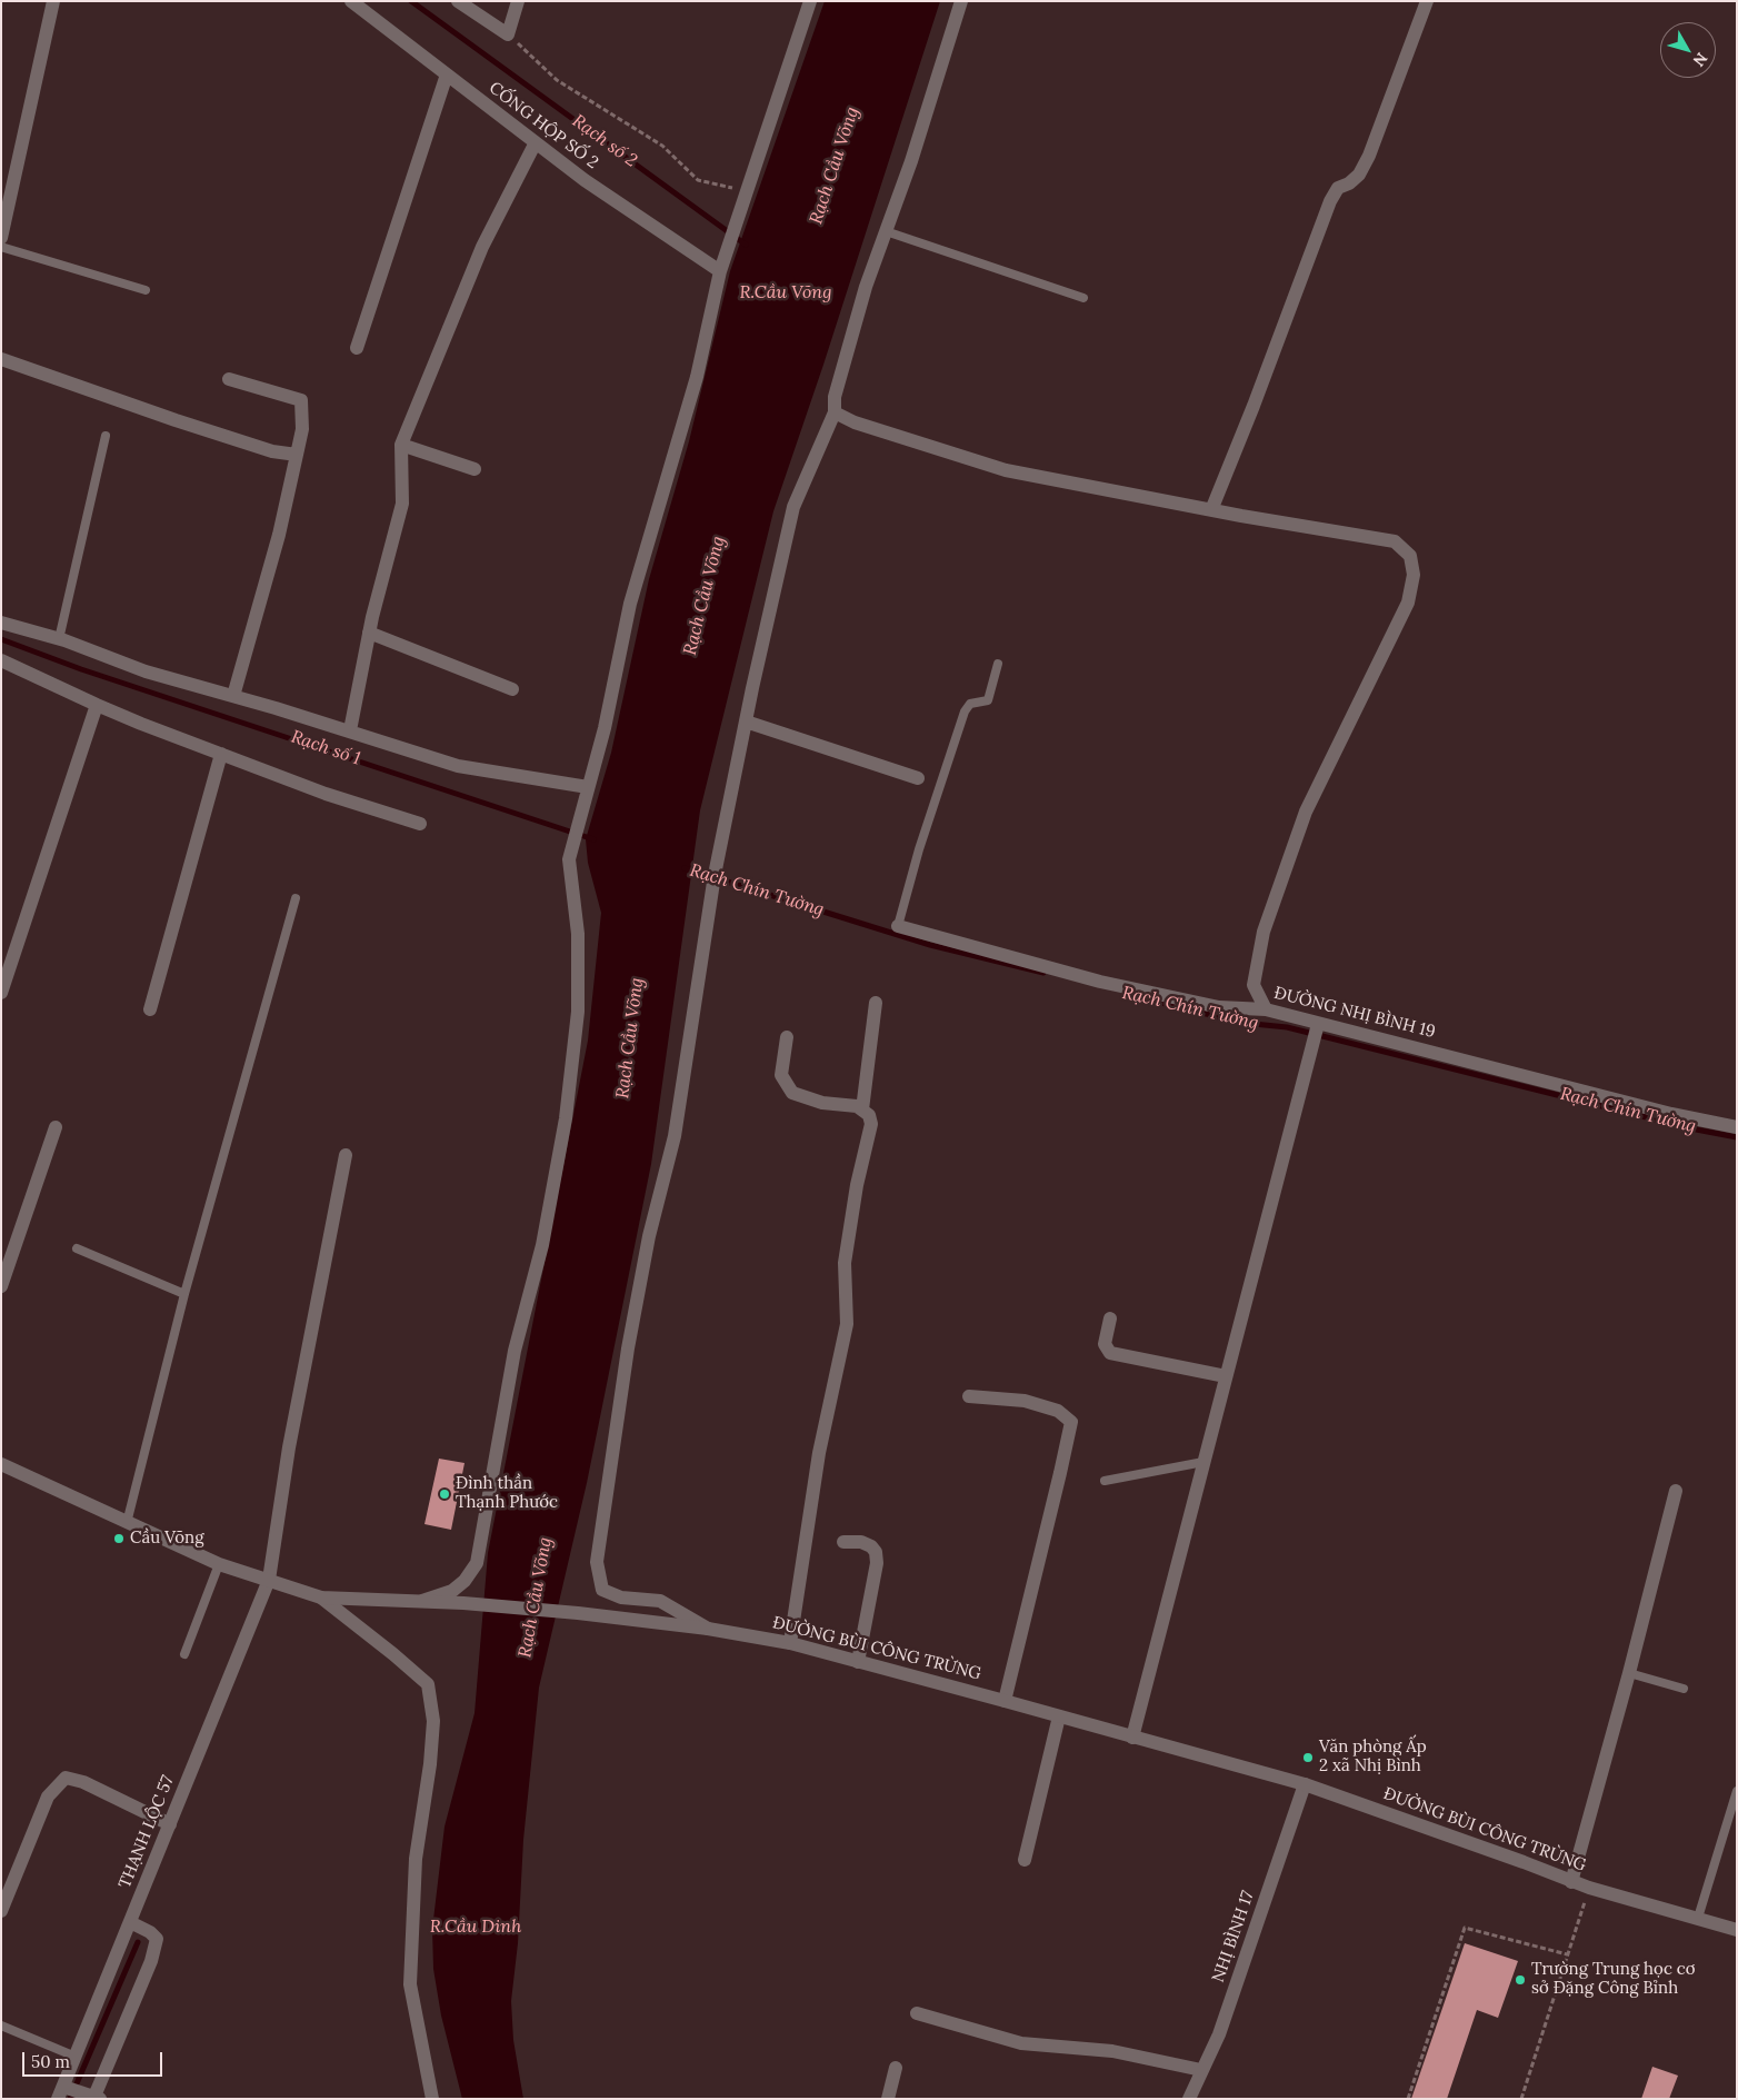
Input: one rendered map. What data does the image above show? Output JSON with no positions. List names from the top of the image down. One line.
{"streets":{"street":["CỐNG HỘP SỐ 2","ĐƯỜNG NHỊ BÌNH 19","ĐƯỜNG BÙI CÔNG TRỪNG","THẠNH LỘC 57","NHỊ BÌNH 17"]},"crossings":[["ĐƯỜNG BÙI CÔNG TRỪNG","THẠNH LỘC 57"],["ĐƯỜNG BÙI CÔNG TRỪNG","NHỊ BÌNH 17"]],"water":["Rạch số 2","Rạch Cầu Võng","R.Cầu Võng","Rạch số 1","Rạch Chín Tường","R.Cầu Dinh"],"places":["Đình thần Thạnh Phước","Cầu Võng","Văn phòng Ấp 2 xã Nhị Bình","Trường Trung học cơ sở Đặng Công Bỉnh"],"scale_bar":"50 m","north":"bottom right"}
